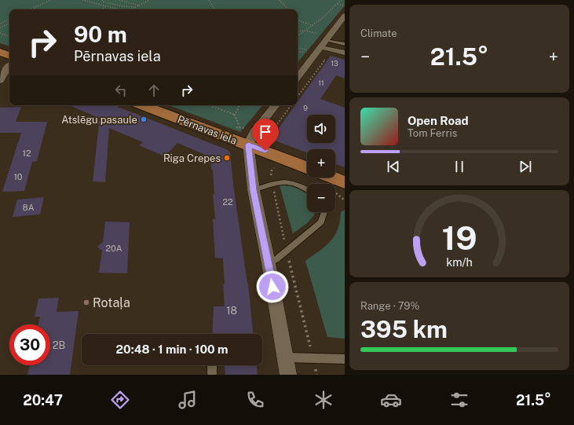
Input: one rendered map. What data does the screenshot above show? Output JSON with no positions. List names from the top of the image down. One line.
{"streets":{"main road":["Pērnavas iela"]},"places":["Atslēgu pasaule","Riga Crepes","Rotaļa"],"house_numbers":["13","11","9","12","10","22","8A","20A","18","2B"],"page":{"tile":["Climate",["Range · 79%","395 km"]],"turn":["90 m","Pērnavas iela"],"heat":["−","21.5°","+"],"song":["Open Road","Tom Ferris"],"map_buttons":["+","−"],"limit":"30","trip":"20:48 · 1 min · 100 m","tabs":["20:47","21.5°"],"gauge":["19","km/h"]}}
